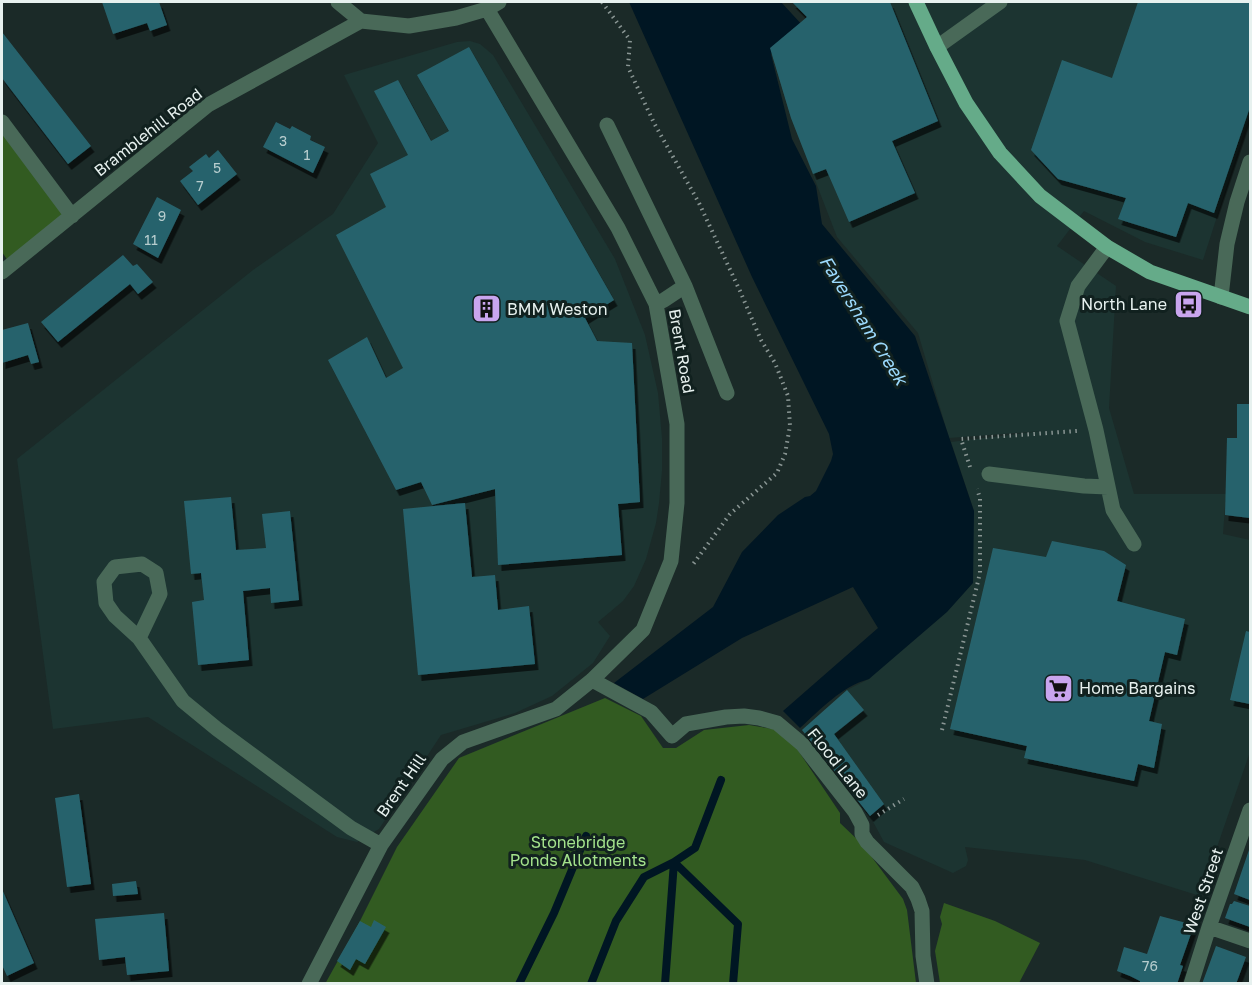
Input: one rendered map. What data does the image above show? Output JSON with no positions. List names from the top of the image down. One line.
{"streets":{"street":["Bramblehill Road","Brent Road","Flood Lane","Brent Hill","West Street"]},"crossings":[["Brent Road","Flood Lane"],["Brent Road","Brent Hill"],["Flood Lane","Brent Hill"]],"water":["Faversham Creek"],"parks":["Stonebridge Ponds Allotments"],"places":{"bus stop":["North Lane"],"building":["BMM Weston"],"supermarket":["Home Bargains"]},"house_numbers":["3","1","5","7","9","11","76"]}
